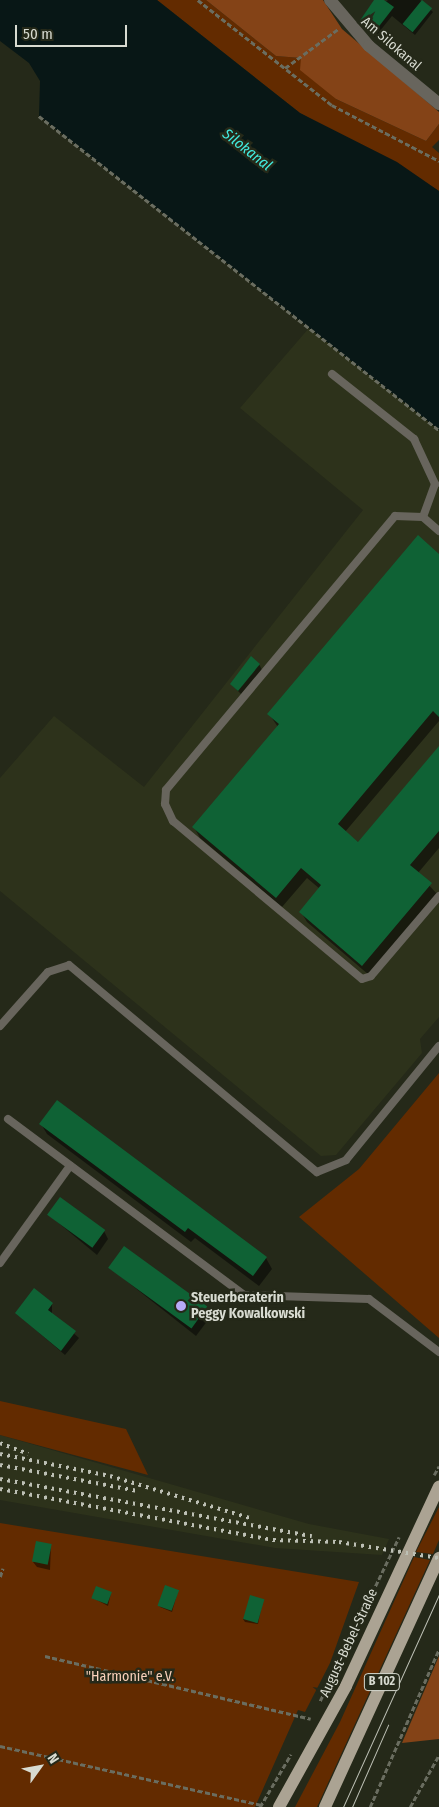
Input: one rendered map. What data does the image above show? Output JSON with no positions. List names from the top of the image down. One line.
{"streets":{"main road":["August-Bebel-Straße","B 102"],"street":["Am Silokanal"]},"water":["Silokanal"],"parks":["\"Harmonie\" e.V."],"places":["Steuerberaterin Peggy Kowalkowski"],"scale_bar":"50 m","north":"top right"}
